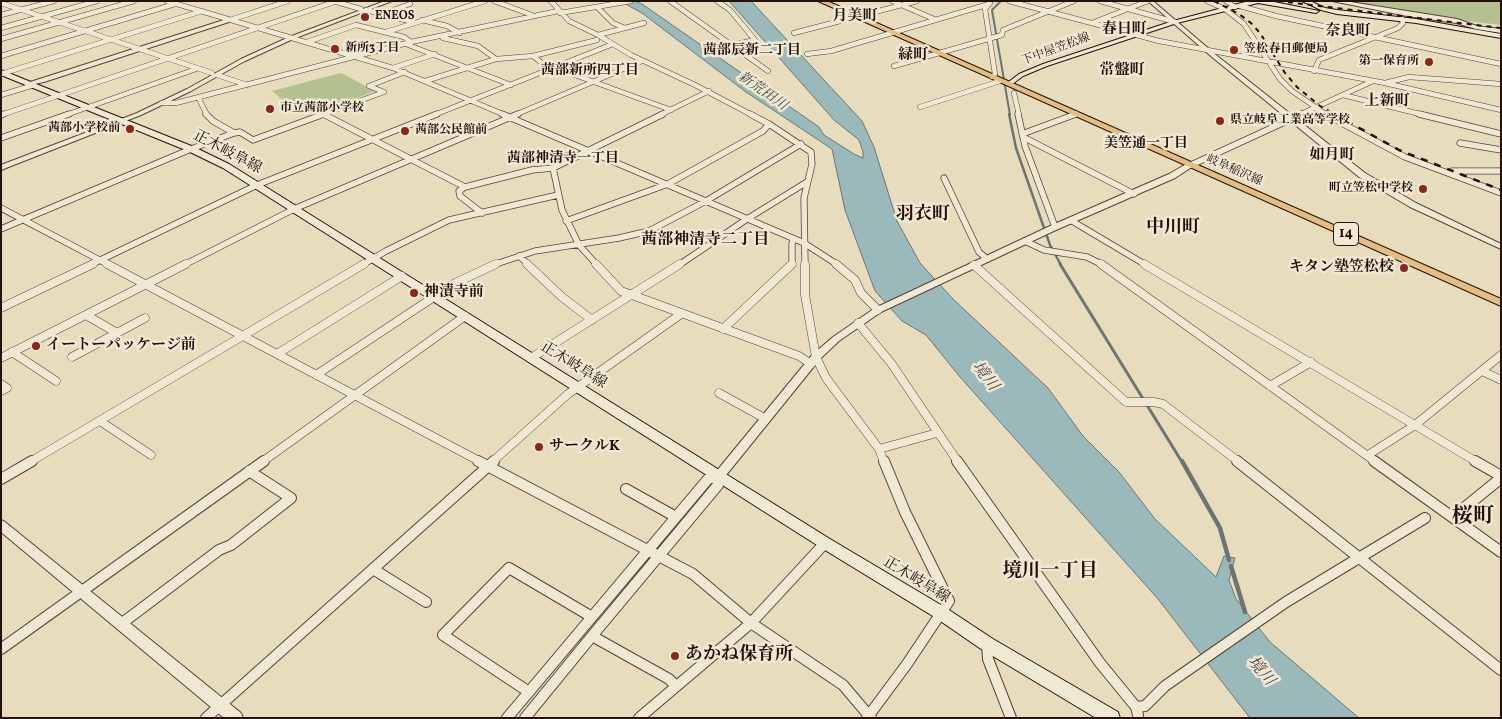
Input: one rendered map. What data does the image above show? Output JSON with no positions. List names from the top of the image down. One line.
{"streets":{"main road":["下中屋笠松線","正木岐阜線","岐阜稲沢線","14"]},"crossings":[["下中屋笠松線","岐阜稲沢線"]],"districts":["月美町","春日町","奈良町","茜部辰新二丁目","緑町","茜部新所四丁目","常盤町","上新町","美笠通一丁目","如月町","茜部神清寺一丁目","羽衣町","中川町","茜部神清寺二丁目","桜町","境川一丁目"],"water":["新荒田川","境川"],"places":["ENEOS","新所3丁目","笠松春日郵便局","第一保育所","市立茜部小学校","県立岐阜工業高等学校","茜部小学校前","茜部公民館前","町立笠松中学校","キタン塾笠松校","神漬寺前","イートーパッケージ前","サークルK","あかね保育所"]}
